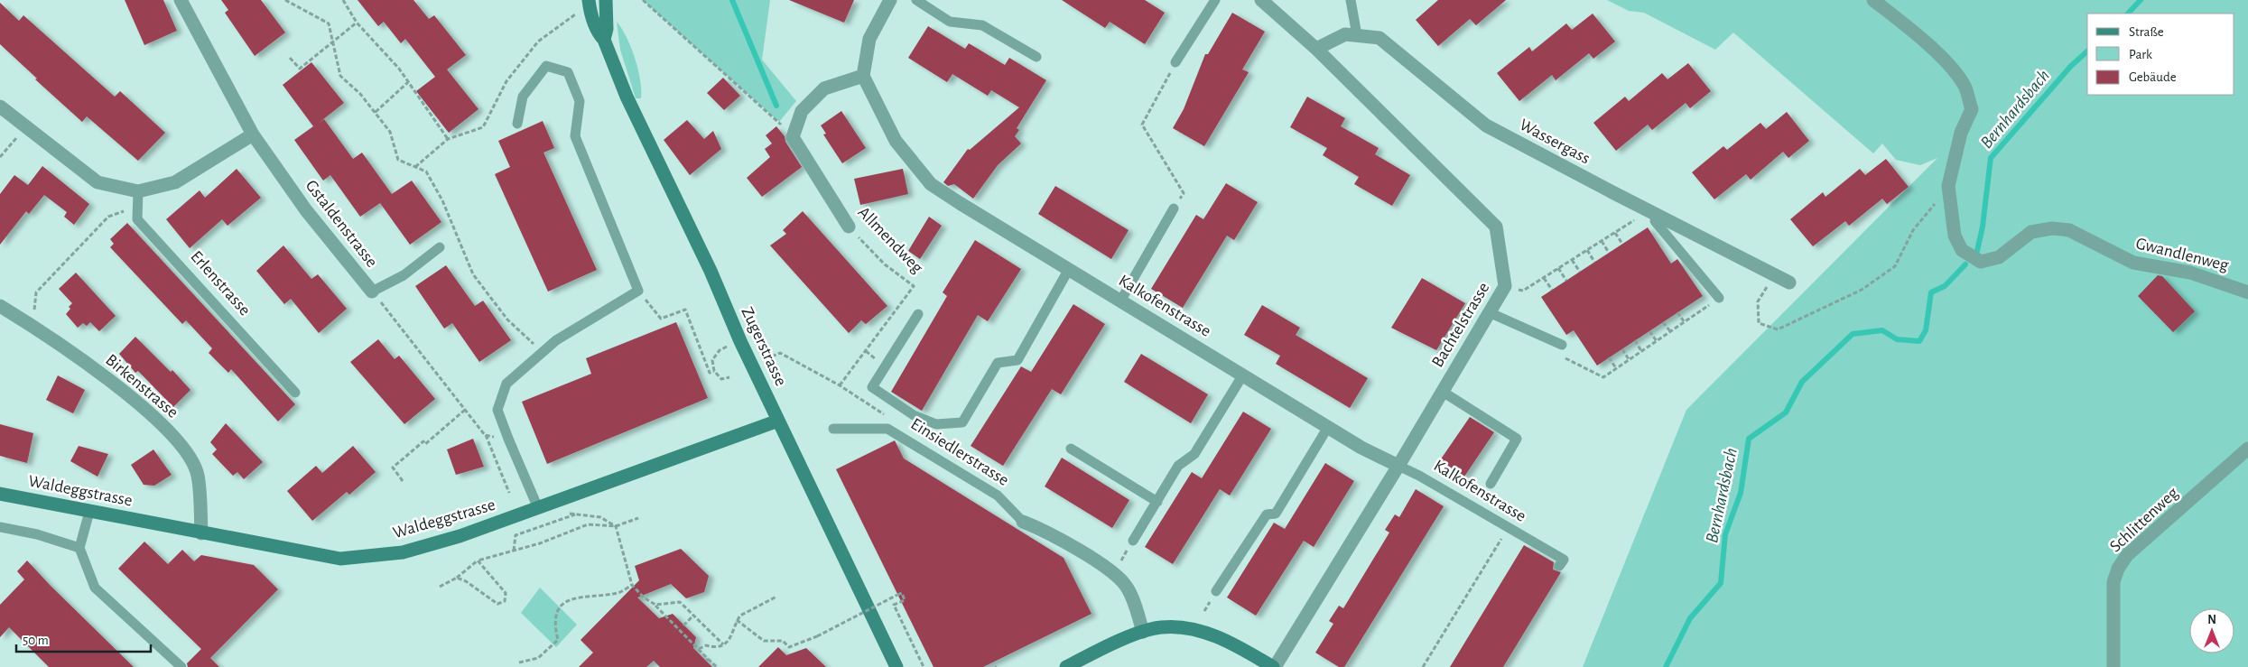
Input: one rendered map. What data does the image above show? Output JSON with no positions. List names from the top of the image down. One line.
{"streets":{"street":["Wassergass","Gstaldenstrasse","Allmendweg","Gwandlenweg","Kalkofenstrasse","Bachtelstrasse","Zugerstrasse","Birkenstrasse","Einsiedlerstrasse","Waldeggstrasse","Schlittenweg"],"lane":["Erlenstrasse"]},"crossings":[["Wassergass","Bachtelstrasse"],["Kalkofenstrasse","Bachtelstrasse"],["Zugerstrasse","Waldeggstrasse"],["Birkenstrasse","Waldeggstrasse"]],"water":["Bernhardsbach"],"legend":["Straße","Park","Gebäude"],"scale_bar":"50 m","north":"top"}
